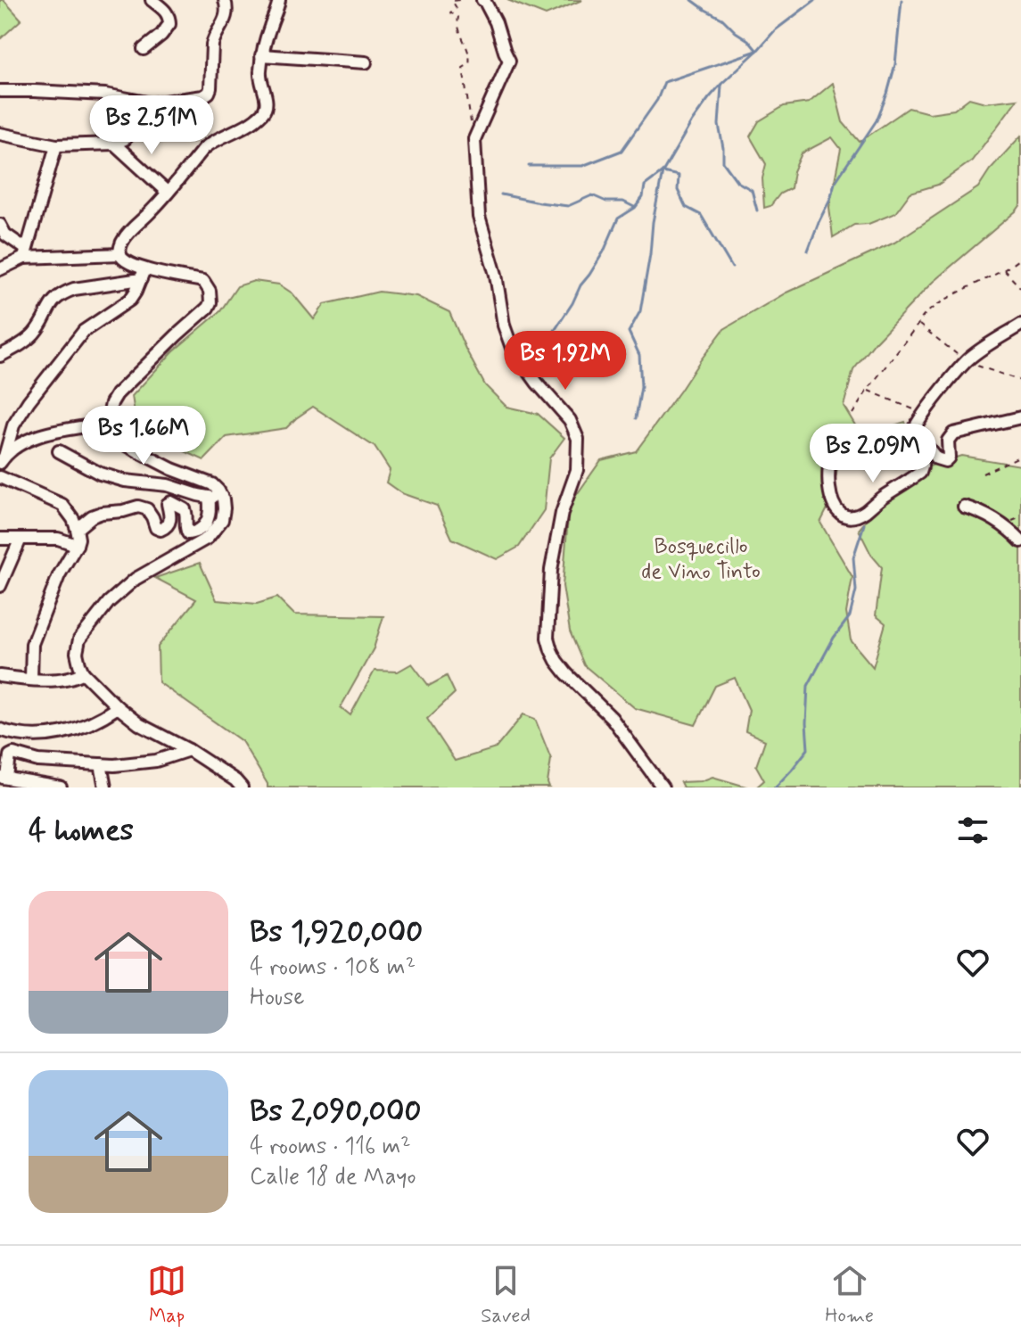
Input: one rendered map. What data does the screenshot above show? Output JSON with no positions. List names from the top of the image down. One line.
{"parks":["Bosquecillo de Vino Tinto"],"page":{"price":["Bs 2.51M","Bs 1.92M","Bs 1.66M","Bs 2.09M"],"heading":"4 homes","list":[{"name":"Bs 1,920,000","note":"4 rooms · 108 m² · House"},{"name":"Bs 2,090,000","note":"4 rooms · 116 m² · Calle 18 de Mayo"}],"tabs":["Map","Saved","Home"]}}
